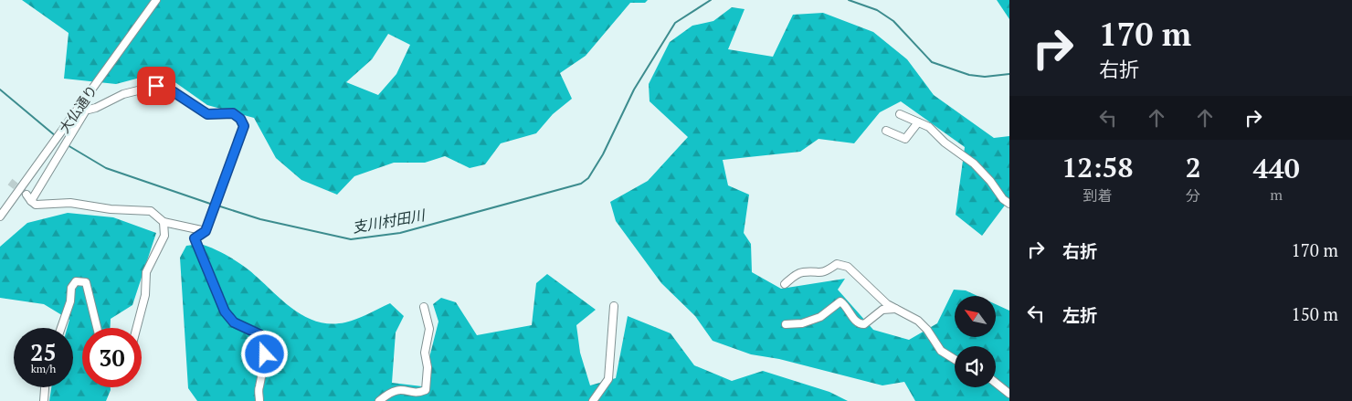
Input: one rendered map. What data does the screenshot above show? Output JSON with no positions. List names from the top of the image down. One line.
{"streets":{"street":["大仏通り"]},"water":["支川村田川"],"north":"top left","page":{"turn":["170 m","右折"],"eta":["12:58","到着","2","分","440","m"],"list":[{"name":"右折","value":"170 m"},{"name":"左折","value":"150 m"}],"speed":"25 km/h","limit":"30"}}
